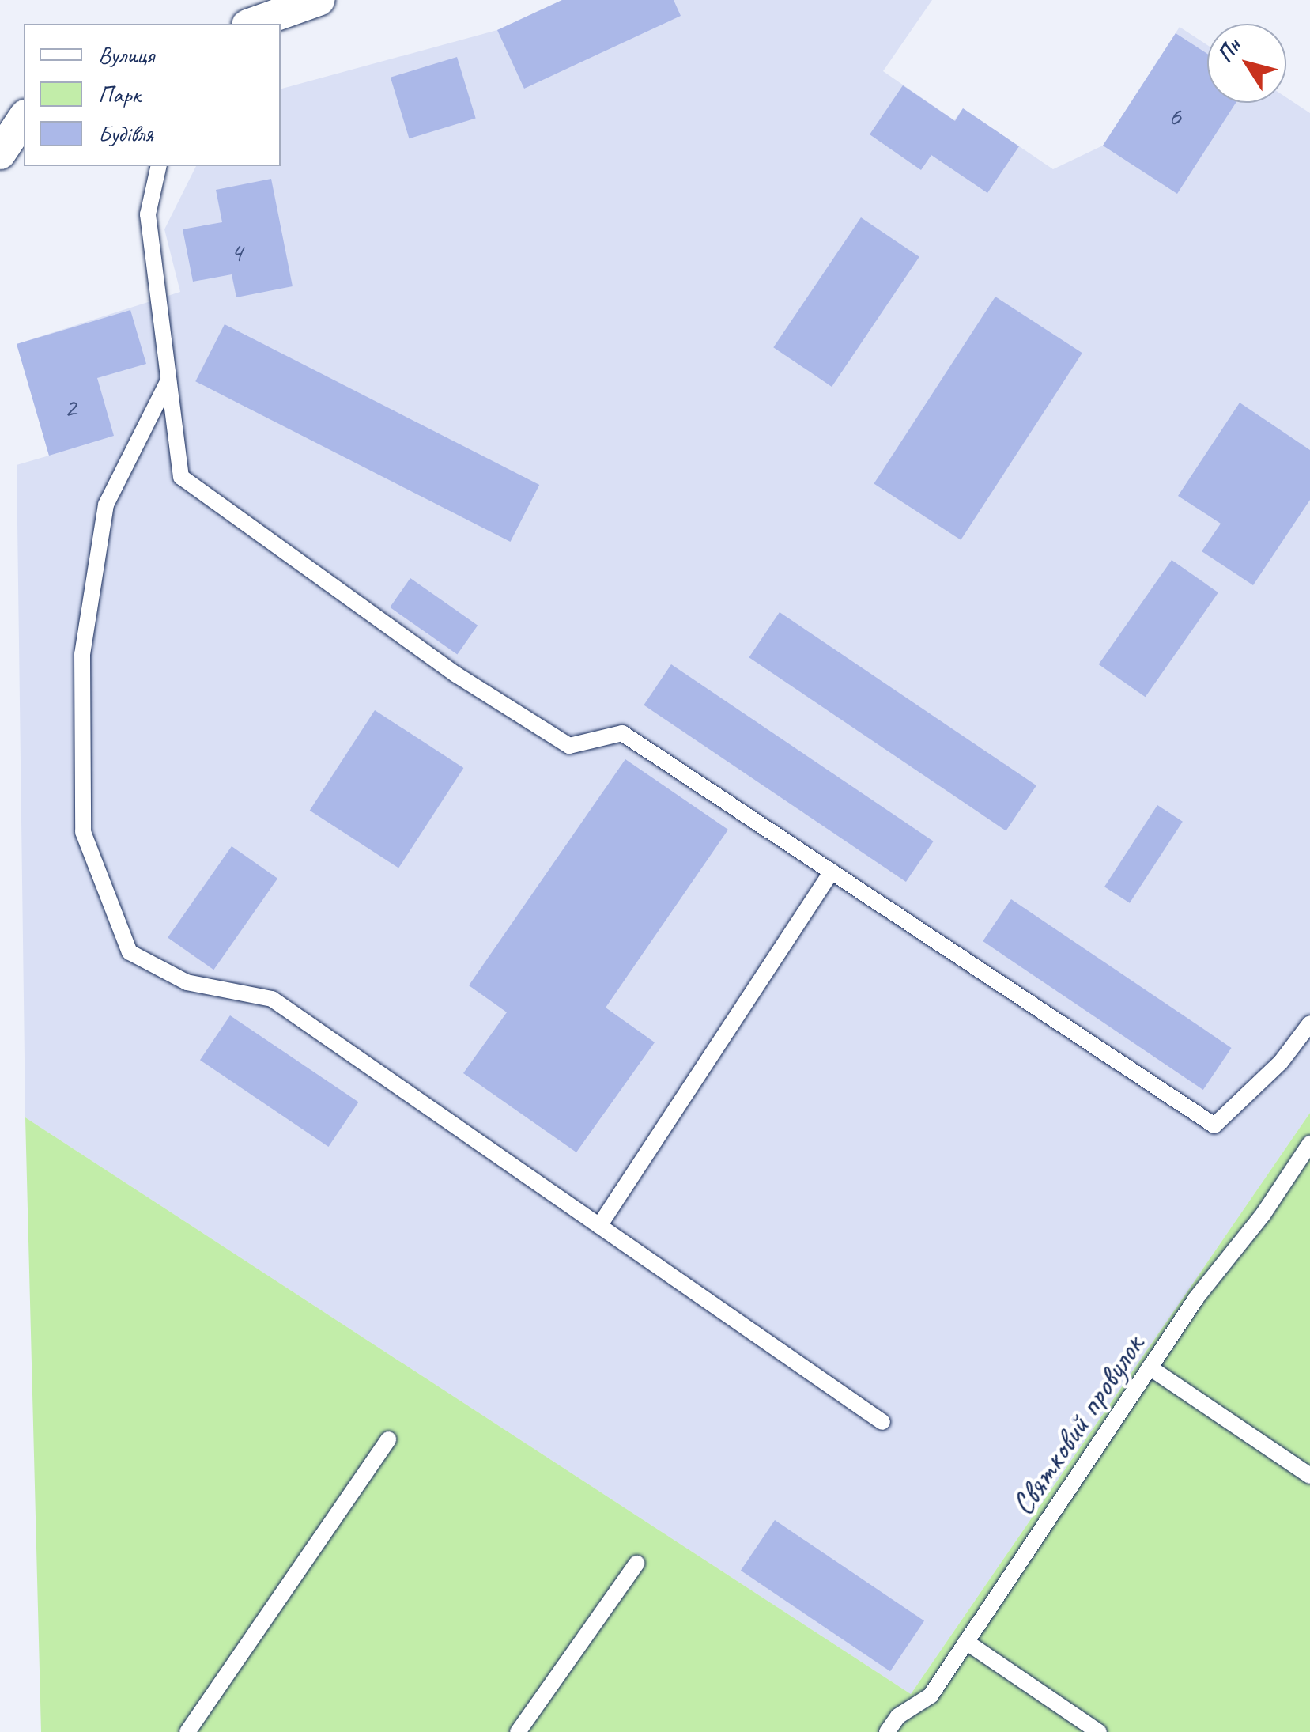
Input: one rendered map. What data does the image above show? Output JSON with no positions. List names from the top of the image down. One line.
{"streets":{"lane":["Святковий провулок"]},"house_numbers":["6","4","2"],"legend":["Вулиця","Парк","Будівля"],"north":"top left"}
